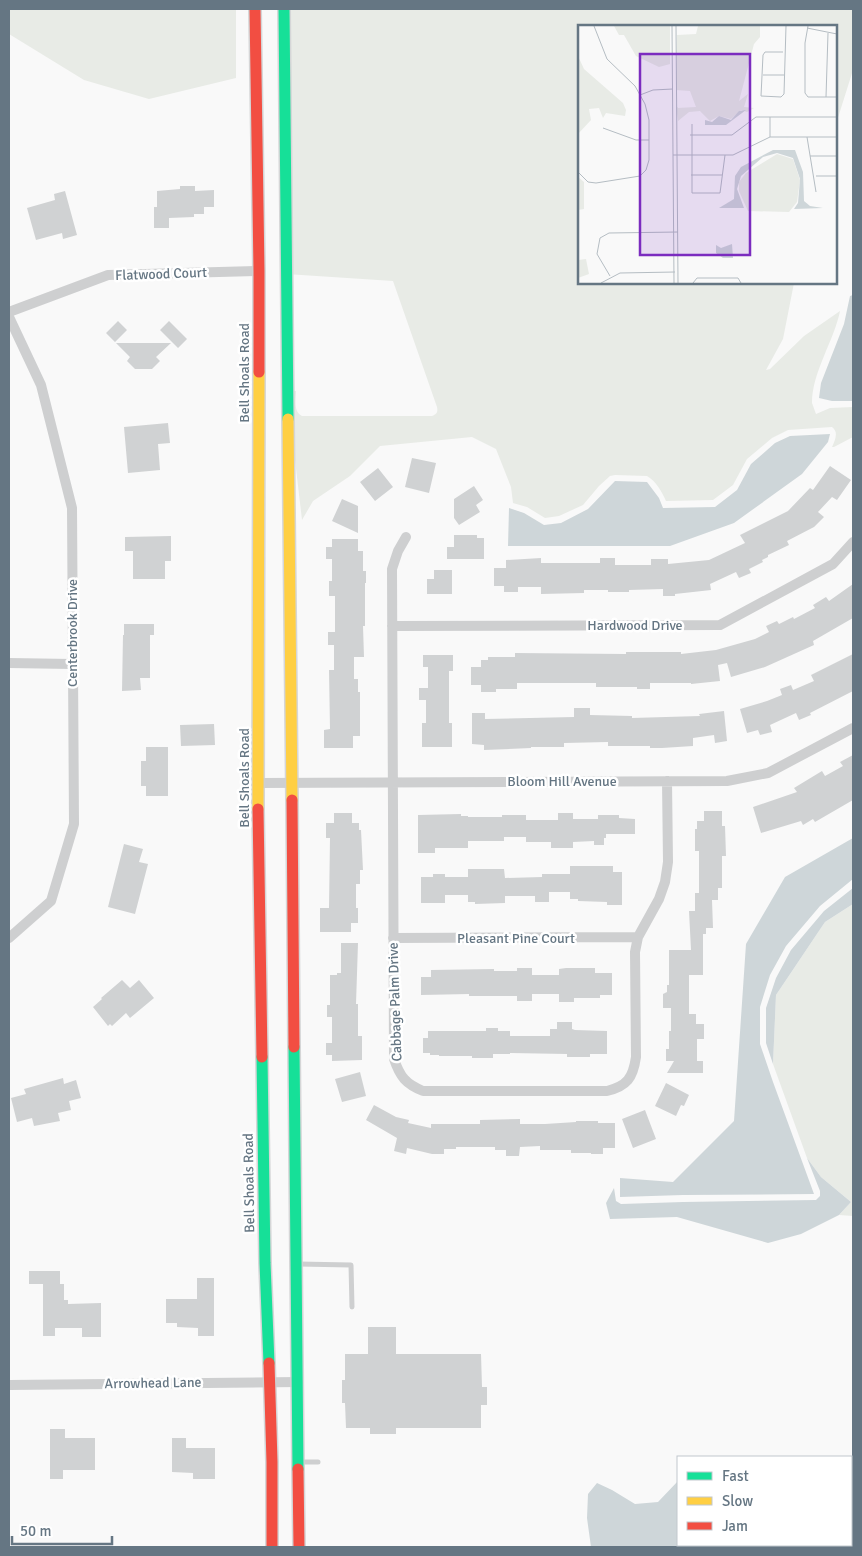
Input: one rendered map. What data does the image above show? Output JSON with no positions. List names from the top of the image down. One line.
{"streets":{"main road":["Bell Shoals Road"],"street":["Flatwood Court","Hardwood Drive","Centerbrook Drive","Bloom Hill Avenue","Pleasant Pine Court","Cabbage Palm Drive","Arrowhead Lane"]},"crossings":[["Flatwood Court","Bell Shoals Road"],["Bell Shoals Road","Bloom Hill Avenue"],["Bell Shoals Road","Arrowhead Lane"],["Hardwood Drive","Cabbage Palm Drive"],["Bloom Hill Avenue","Cabbage Palm Drive"],["Pleasant Pine Court","Cabbage Palm Drive"]],"legend":["Fast","Slow","Jam"],"scale_bar":"50 m"}
